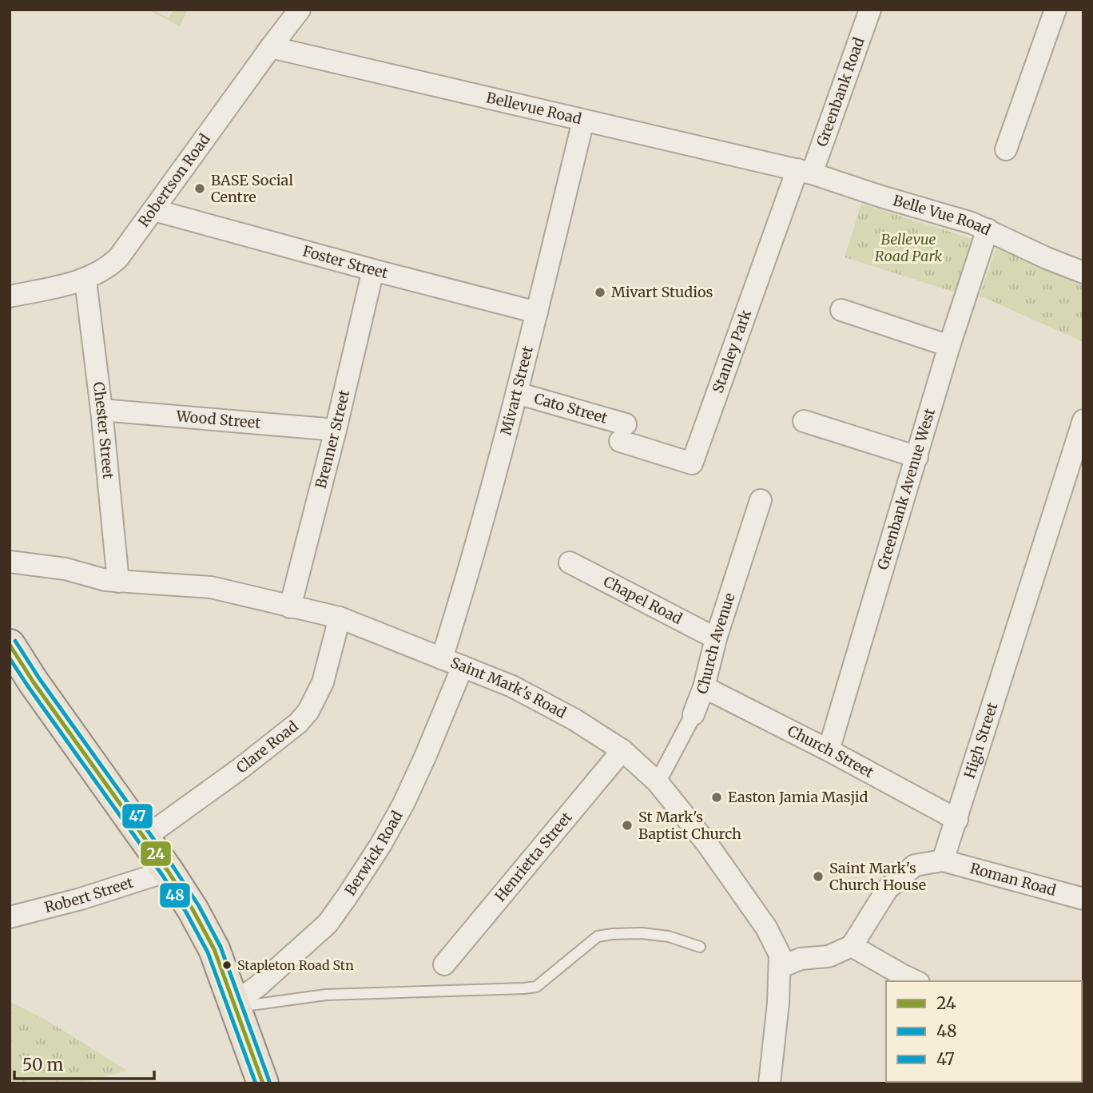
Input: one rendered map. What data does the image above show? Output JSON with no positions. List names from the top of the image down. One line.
{"streets":{"street":["Greenbank Road","Bellevue Road","Robertson Road","Belle Vue Road","Foster Street","Stanley Park","Mivart Street","Cato Street","Wood Street","Chester Street","Brenner Street","Greenbank Avenue West","Chapel Road","Church Avenue","Saint Mark's Road","High Street","Clare Road","Church Street","Berwick Road","Henrietta Street","Roman Road","Robert Street"]},"crossings":[["Greenbank Road","Bellevue Road"],["Greenbank Road","Belle Vue Road"],["Greenbank Road","Stanley Park"],["Bellevue Road","Robertson Road"],["Bellevue Road","Belle Vue Road"],["Bellevue Road","Stanley Park"],["Bellevue Road","Mivart Street"],["Robertson Road","Foster Street"],["Robertson Road","Chester Street"],["Belle Vue Road","Stanley Park"],["Belle Vue Road","Greenbank Avenue West"],["Foster Street","Mivart Street"],["Foster Street","Brenner Street"],["Stanley Park","Cato Street"],["Mivart Street","Cato Street"],["Mivart Street","Saint Mark's Road"],["Wood Street","Chester Street"],["Wood Street","Brenner Street"],["Chester Street","Saint Mark's Road"],["Brenner Street","Saint Mark's Road"],["Greenbank Avenue West","Church Street"],["Chapel Road","Church Avenue"],["Church Avenue","Saint Mark's Road"],["Church Avenue","Church Street"],["Saint Mark's Road","Clare Road"],["Saint Mark's Road","Berwick Road"],["Saint Mark's Road","Henrietta Street"],["High Street","Church Street"],["High Street","Roman Road"]],"parks":["Bellevue Road Park"],"places":["BASE Social Centre","Mivart Studios","Easton Jamia Masjid","St Mark's Baptist Church","Saint Mark's Church House","Stapleton Road Stn"],"lines":["transit line 47","transit line 24","transit line 48"],"legend":["24","48","47"],"scale_bar":"50 m"}
